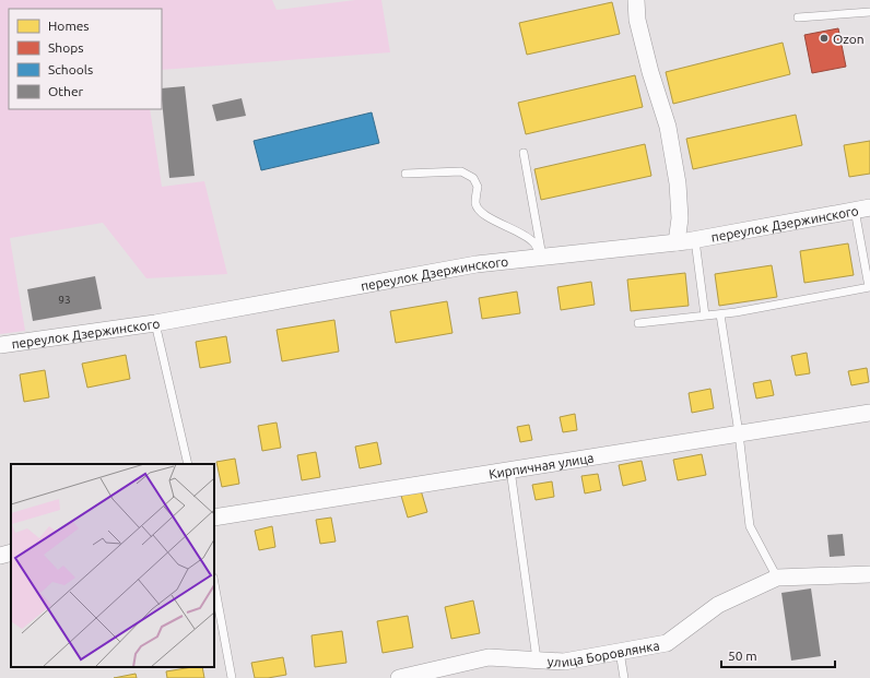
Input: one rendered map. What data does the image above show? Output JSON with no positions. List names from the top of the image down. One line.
{"streets":{"street":["переулок Дзержинского","Кирпичная улица","улица Боровлянка"]},"places":["Ozon"],"house_numbers":["93"],"legend":["Homes","Shops","Schools","Other"],"scale_bar":"50 m"}
